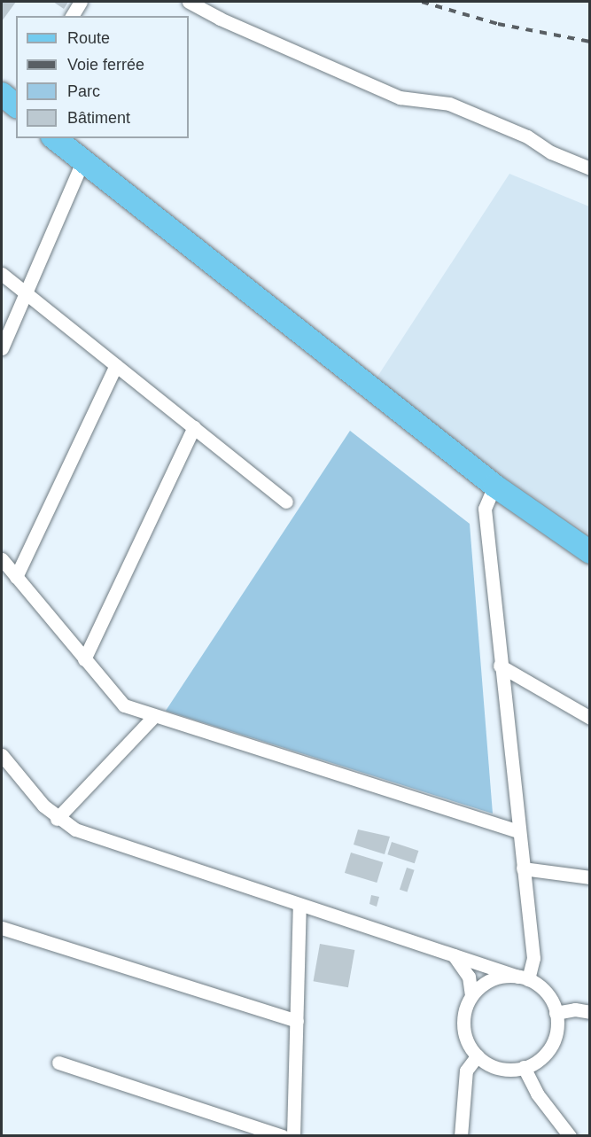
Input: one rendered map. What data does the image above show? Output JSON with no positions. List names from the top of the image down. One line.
{"legend":["Route","Voie ferrée","Parc","Bâtiment"]}
